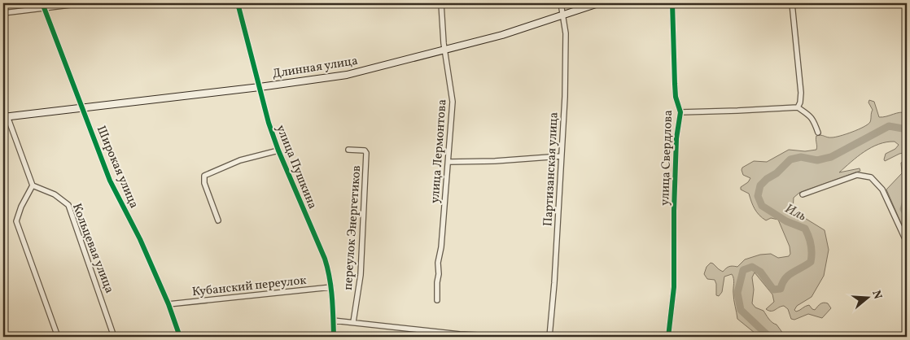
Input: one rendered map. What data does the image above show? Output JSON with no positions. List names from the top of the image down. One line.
{"streets":{"main road":["Длинная улица"],"street":["улица Лермонтова","улица Свердлова","Широкая улица","улица Пушкина","Партизанская улица","переулок Энергетиков","Кольцевая улица","Кубанский переулок"]},"crossings":[["Длинная улица","улица Лермонтова"],["Длинная улица","Широкая улица"],["Длинная улица","улица Пушкина"],["Длинная улица","Партизанская улица"],["Широкая улица","Кубанский переулок"],["улица Пушкина","Кубанский переулок"]],"water":["Иль"],"north":"right"}
